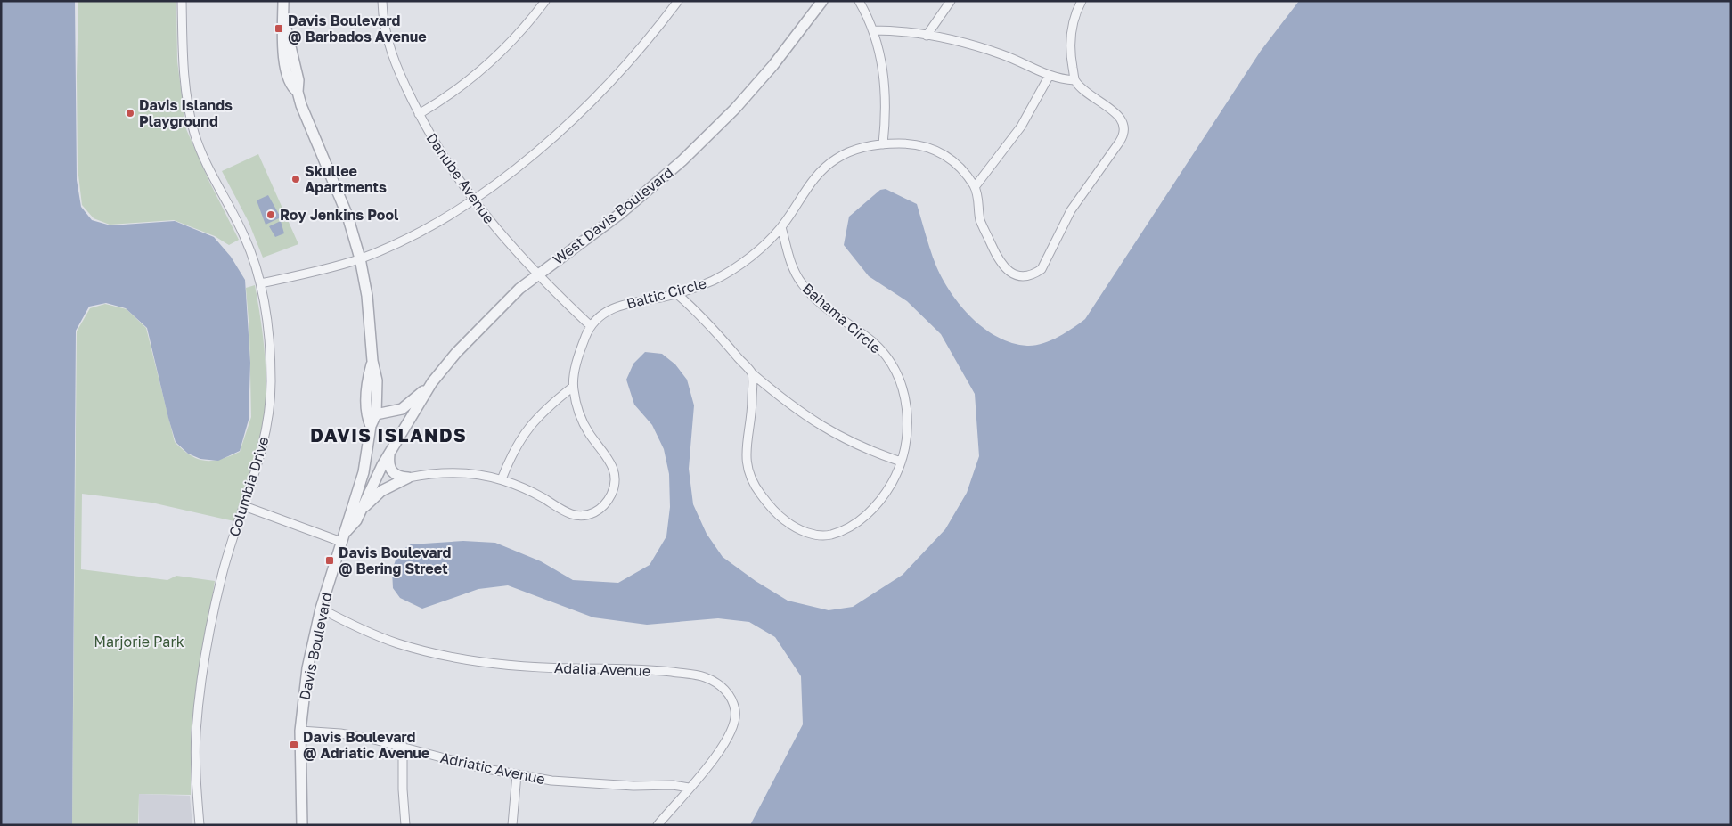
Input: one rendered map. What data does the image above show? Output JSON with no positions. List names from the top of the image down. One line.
{"streets":{"street":["Danube Avenue","West Davis Boulevard","Baltic Circle","Bahama Circle","Columbia Drive","Davis Boulevard","Adalia Avenue","Adriatic Avenue"]},"crossings":[["Danube Avenue","West Davis Boulevard"],["Danube Avenue","Baltic Circle"],["West Davis Boulevard","Davis Boulevard"],["Baltic Circle","Bahama Circle"],["Davis Boulevard","Adalia Avenue"],["Davis Boulevard","Adriatic Avenue"],["Adalia Avenue","Adriatic Avenue"]],"districts":["DAVIS ISLANDS"],"parks":["Marjorie Park"],"places":{"transit":["Davis Boulevard @ Barbados Avenue","Davis Boulevard @ Bering Street","Davis Boulevard @ Adriatic Avenue"],"other":["Davis Islands Playground","Skullee Apartments","Roy Jenkins Pool"]}}
